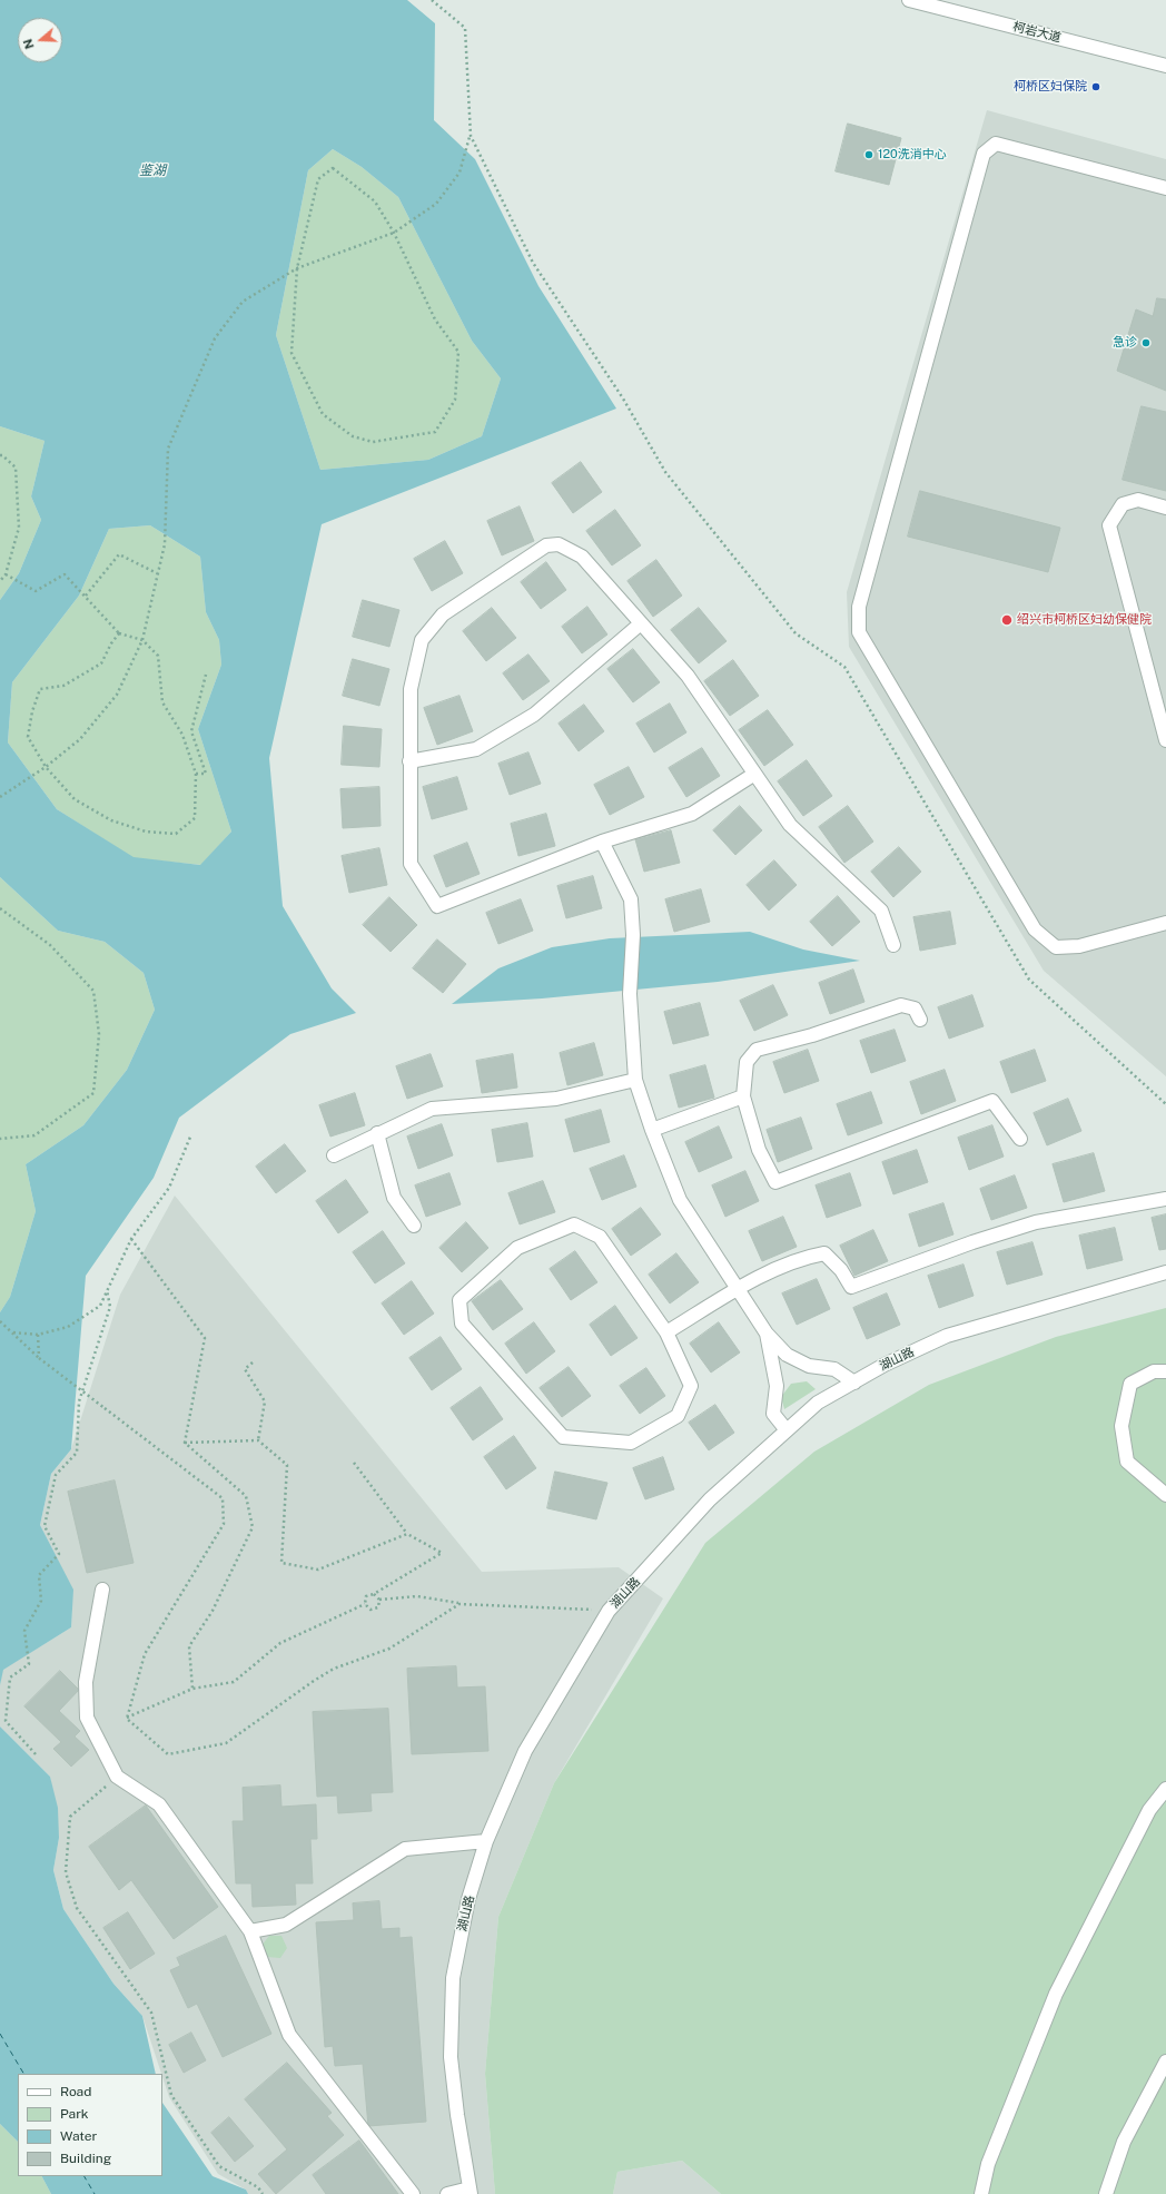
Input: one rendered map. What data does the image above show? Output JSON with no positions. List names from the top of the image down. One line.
{"streets":{"street":["柯岩大道","湖山路"]},"water":["鉴湖"],"places":["柯桥区妇保院","120洗消中心","急诊","绍兴市柯桥区妇幼保健院"],"legend":["Road","Park","Water","Building"],"north":"left"}
